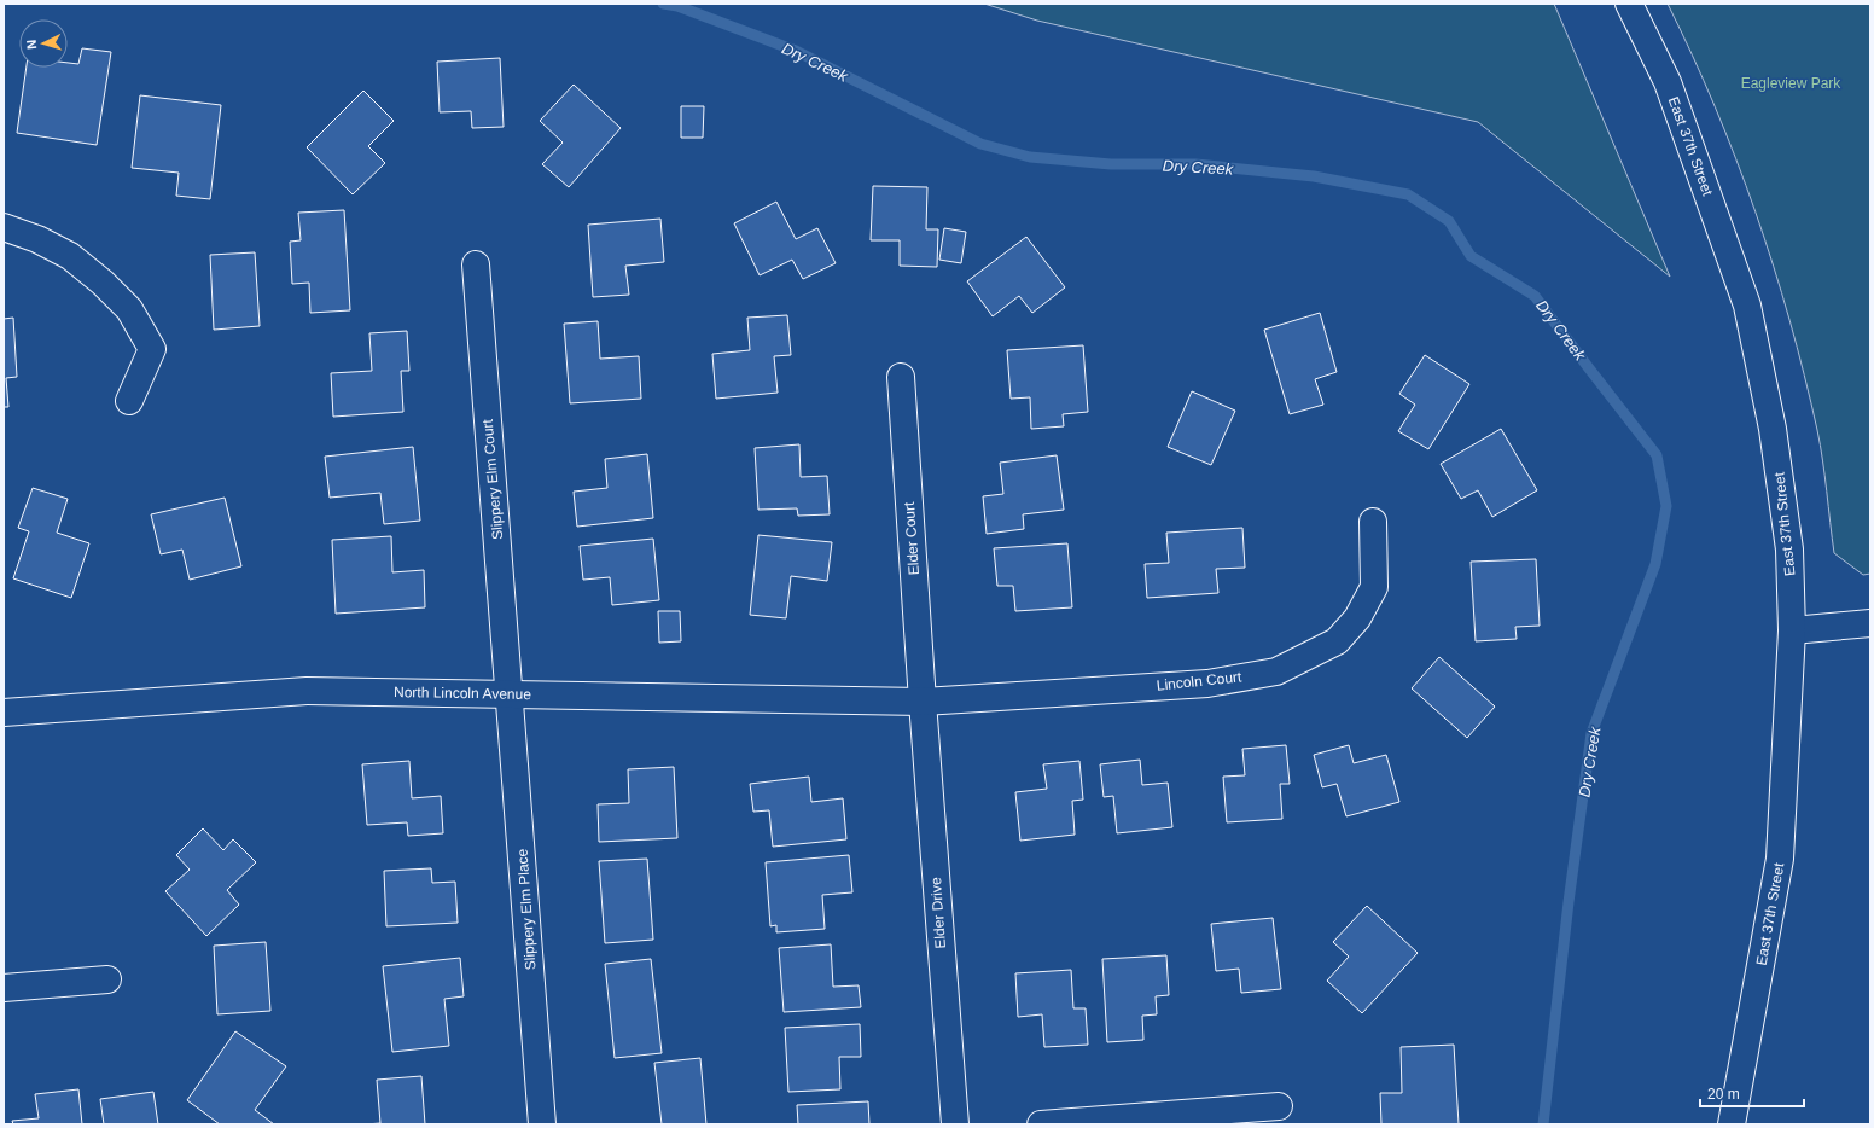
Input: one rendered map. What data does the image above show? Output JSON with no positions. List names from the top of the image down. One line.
{"streets":{"street":["East 37th Street","Slippery Elm Court","Elder Court","Lincoln Court","North Lincoln Avenue","Slippery Elm Place","Elder Drive"]},"crossings":[["Slippery Elm Court","North Lincoln Avenue"],["Slippery Elm Court","Slippery Elm Place"],["Elder Court","Lincoln Court"],["Elder Court","North Lincoln Avenue"],["Elder Court","Elder Drive"],["Lincoln Court","North Lincoln Avenue"],["Lincoln Court","Elder Drive"],["North Lincoln Avenue","Slippery Elm Place"],["North Lincoln Avenue","Elder Drive"]],"water":["Dry Creek"],"parks":["Eagleview Park"],"scale_bar":"20 m","north":"left"}
